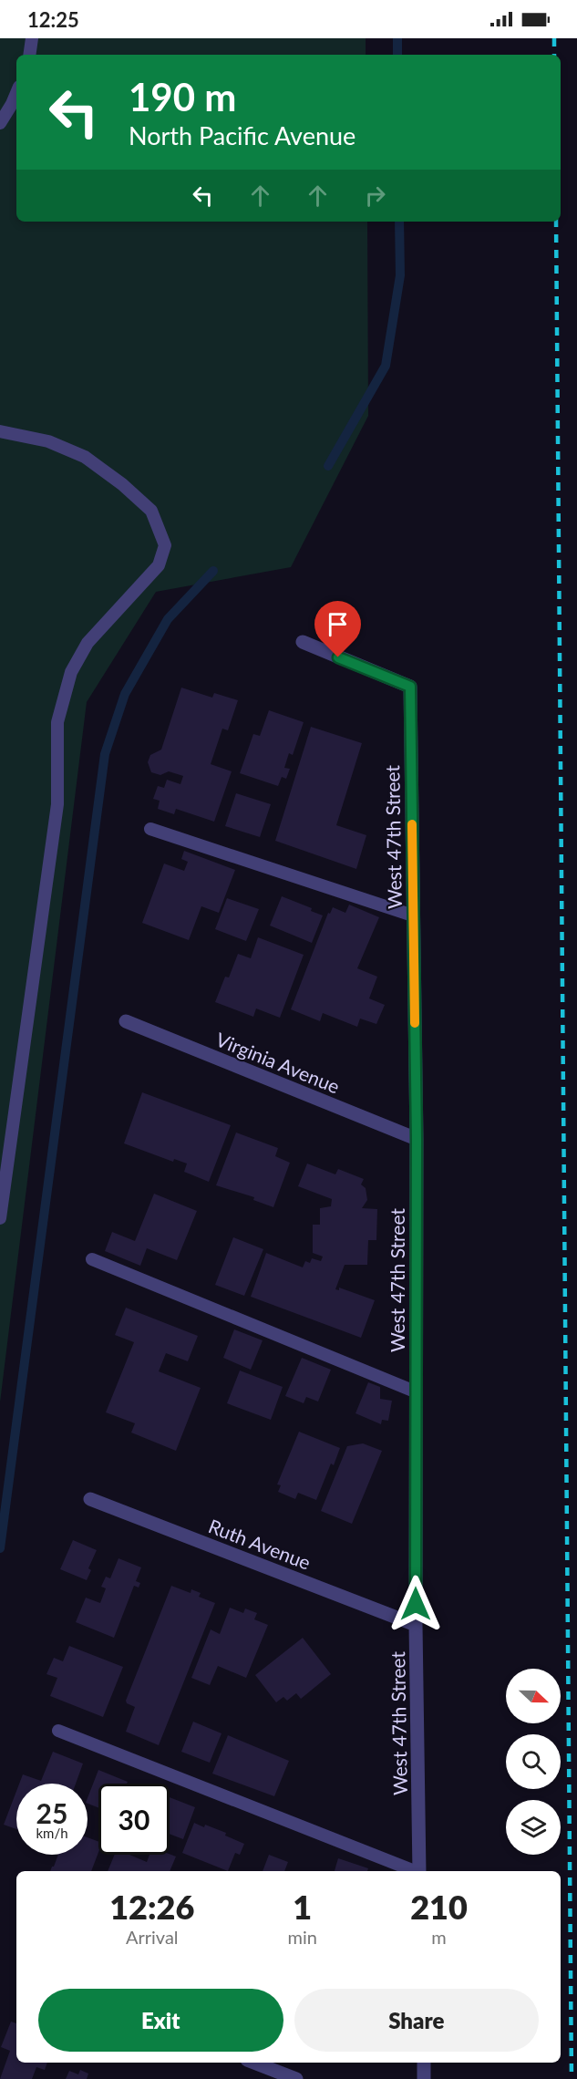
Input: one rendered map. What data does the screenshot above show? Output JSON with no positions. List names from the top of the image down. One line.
{"streets":{"street":["West 47th Street","Virginia Avenue","Ruth Avenue"]},"crossings":[["West 47th Street","Virginia Avenue"],["West 47th Street","Ruth Avenue"]],"north":"right","page":{"status":"12:25","turn":["190 m","North Pacific Avenue"],"speed":"25 km/h","limit":"30","eta":["12:26","Arrival","1","min","210","m"],"buttons":["Exit","Share"]}}
